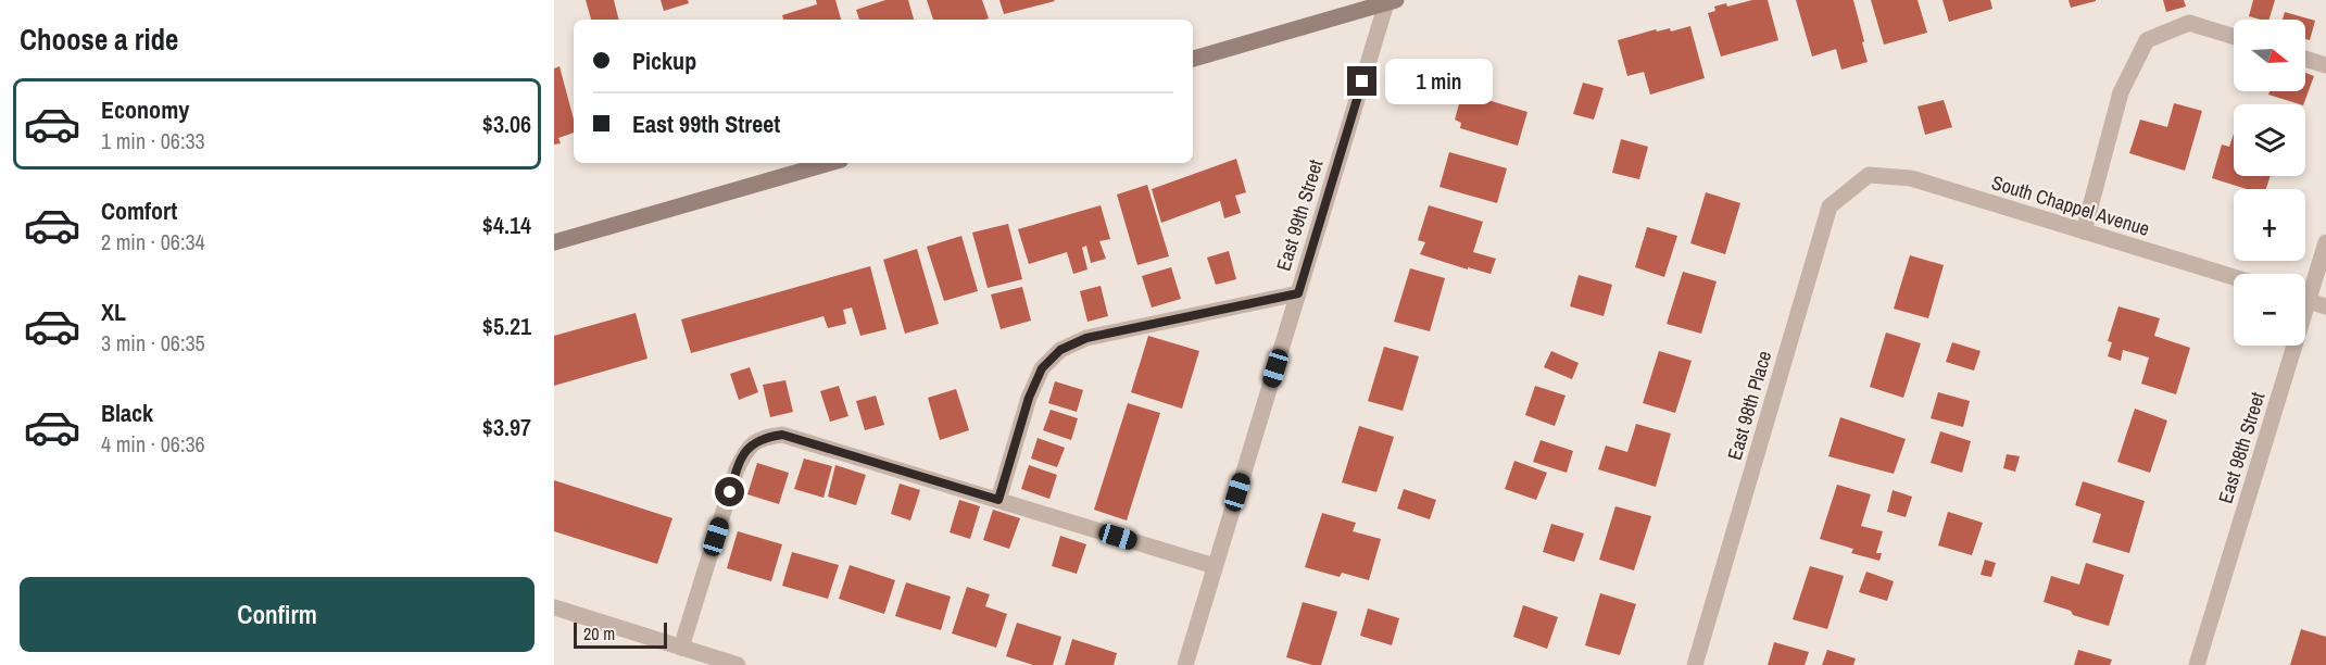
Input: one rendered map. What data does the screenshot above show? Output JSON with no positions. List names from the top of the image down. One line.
{"streets":{"street":["South Chappel Avenue","East 99th Street","East 98th Place","East 98th Street"]},"crossings":[["South Chappel Avenue","East 98th Place"]],"scale_bar":"20 m","north":"right","page":{"heading":"Choose a ride","map_buttons":["+","−"],"banner":["Pickup","East 99th Street"],"bubble":"1 min","list":[{"name":"Economy","note":"1 min · 06:33","value":"$3.06"},{"name":"Comfort","note":"2 min · 06:34","value":"$4.14"},{"name":"XL","note":"3 min · 06:35","value":"$5.21"},{"name":"Black","note":"4 min · 06:36","value":"$3.97"}],"buttons":"Confirm","scale":"20 m"}}
